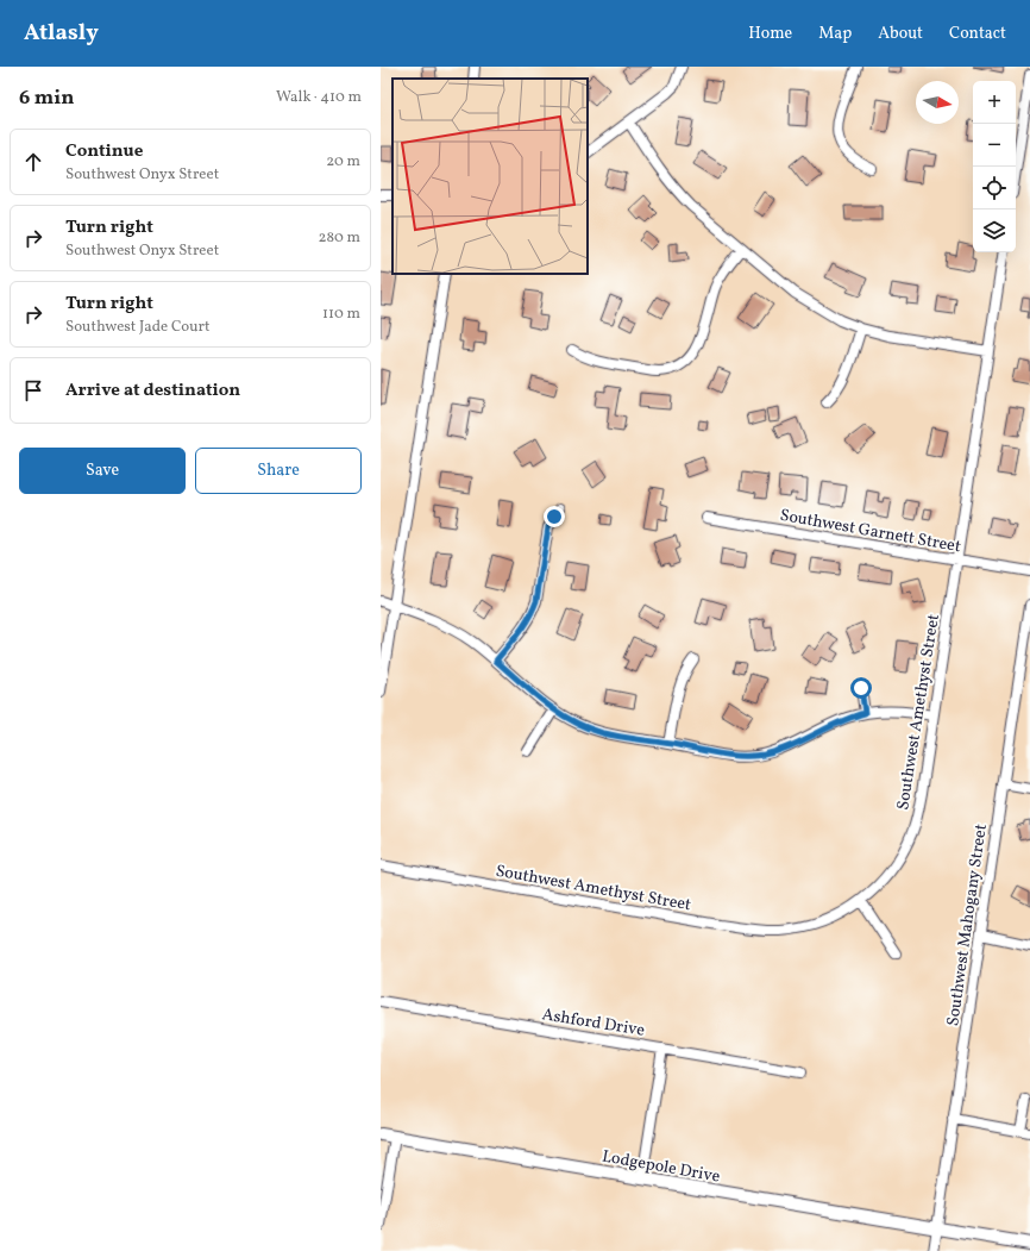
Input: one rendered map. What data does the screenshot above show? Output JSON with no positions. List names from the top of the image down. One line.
{"streets":{"street":["Southwest Garnett Street","Southwest Amethyst Street","Southwest Mahogany Street","Ashford Drive","Lodgepole Drive"]},"crossings":[["Southwest Garnett Street","Southwest Amethyst Street"],["Southwest Mahogany Street","Lodgepole Drive"]],"north":"right","page":{"header":"Atlasly","nav":["Home","Map","About","Contact"],"heading":["6 min","Walk · 410 m"],"map_buttons":["+","−"],"list":[["Continue","Southwest Onyx Street","20 m"],["Turn right","Southwest Onyx Street","280 m"],["Turn right","Southwest Jade Court","110 m"],"Arrive at destination"],"buttons":["Save","Share"]}}
